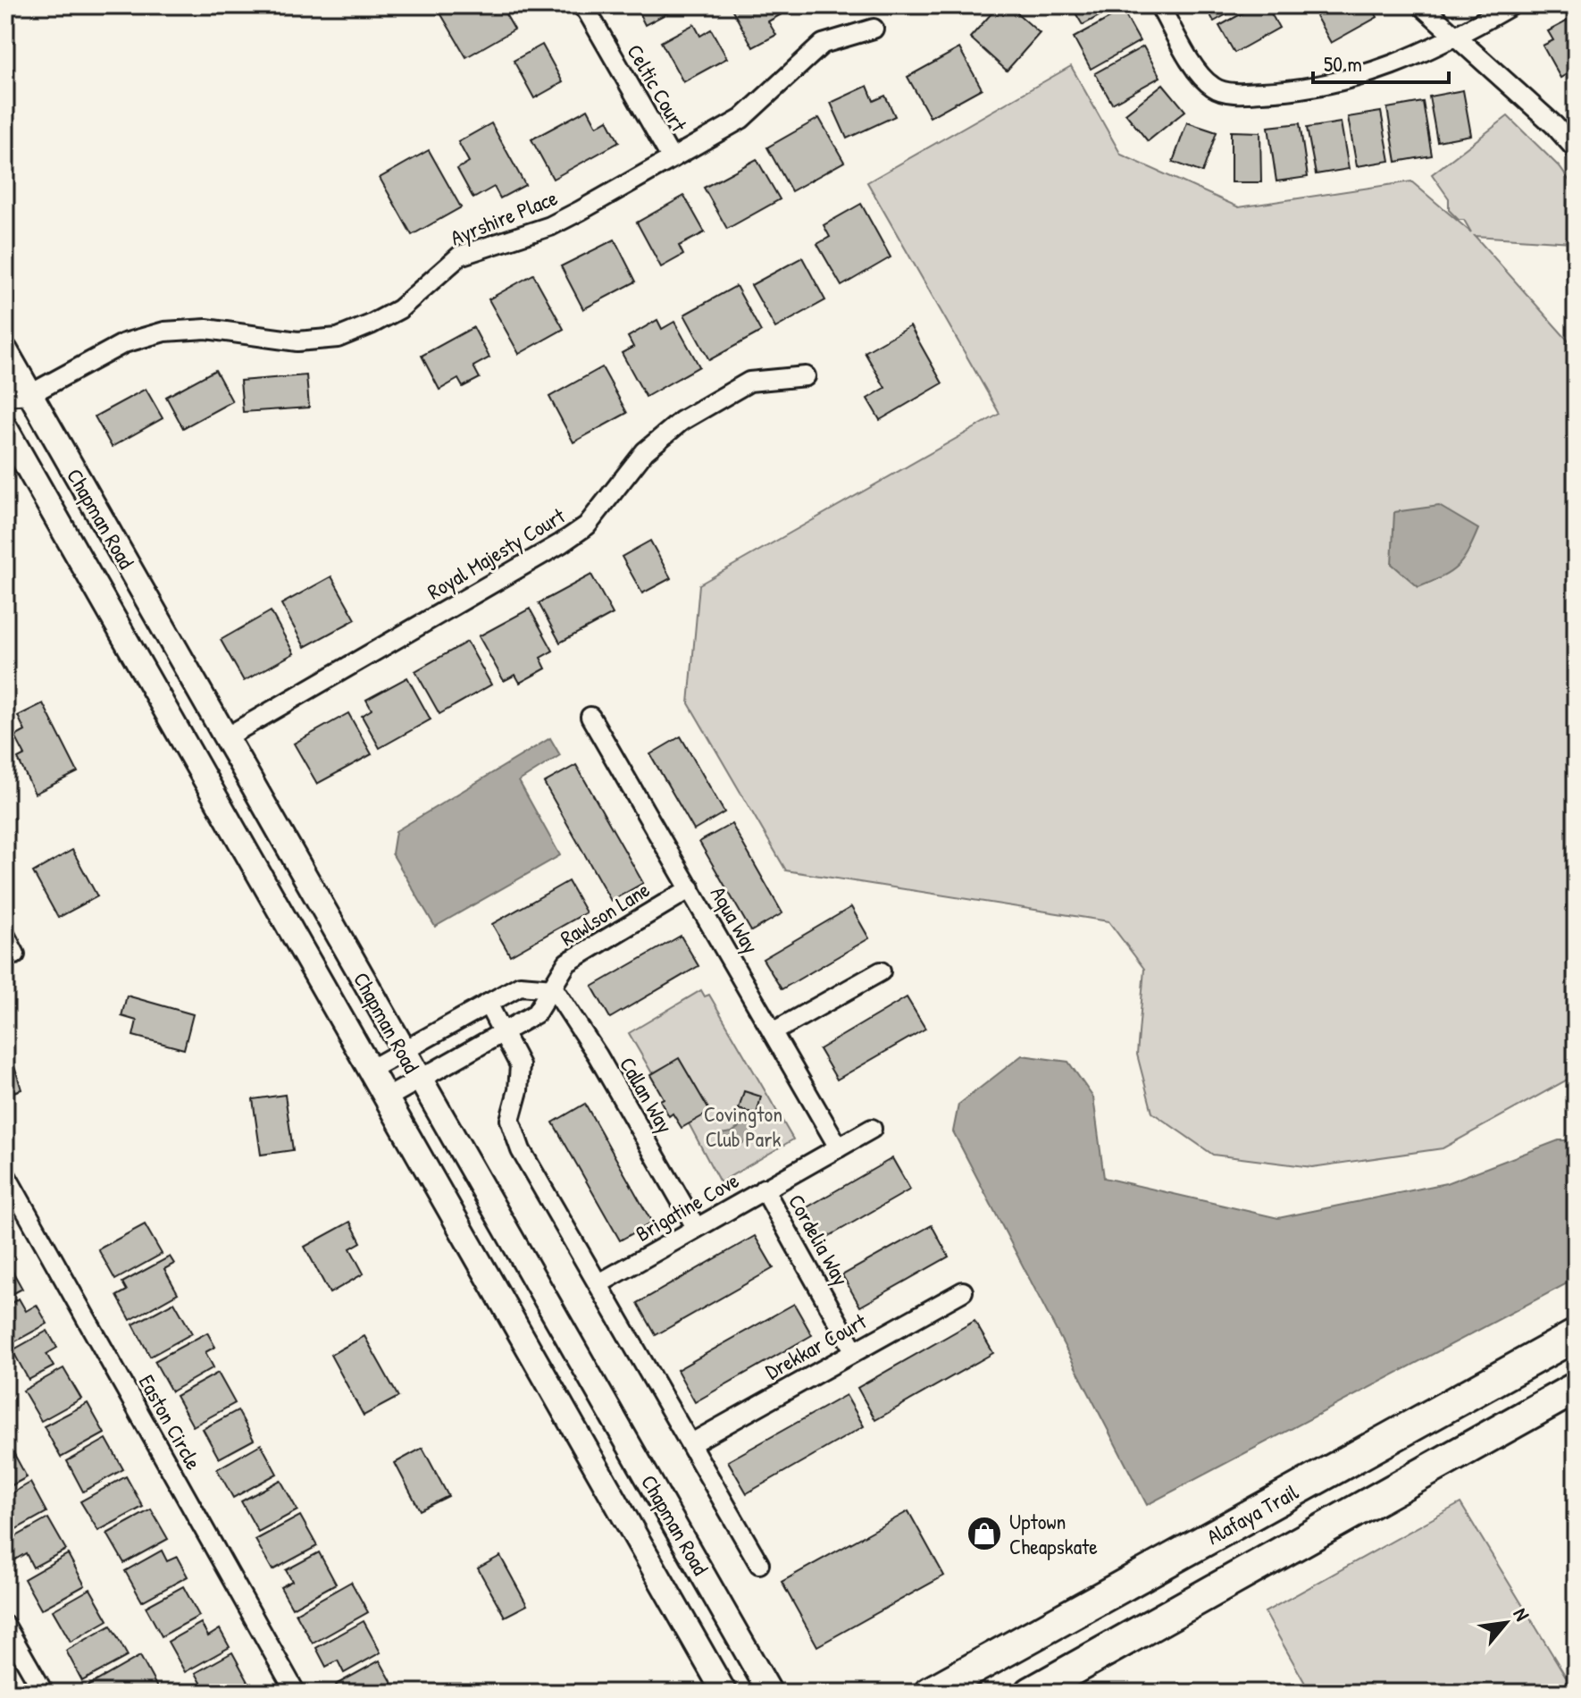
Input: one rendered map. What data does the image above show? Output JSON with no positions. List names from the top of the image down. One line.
{"streets":{"main road":["Alafaya Trail"],"street":["Celtic Court","Ayrshire Place","Chapman Road","Royal Majesty Court","Rawlson Lane","Aqua Way","Callan Way","Brigatine Cove","Cordelia Way","Drekkar Court","Easton Circle"]},"crossings":[["Celtic Court","Ayrshire Place"],["Ayrshire Place","Chapman Road"],["Chapman Road","Royal Majesty Court"],["Chapman Road","Rawlson Lane"],["Rawlson Lane","Aqua Way"],["Rawlson Lane","Callan Way"],["Aqua Way","Brigatine Cove"],["Callan Way","Brigatine Cove"],["Brigatine Cove","Cordelia Way"],["Cordelia Way","Drekkar Court"]],"parks":["Covington Club Park"],"places":{"shop":["Uptown Cheapskate"]},"scale_bar":"50 m","north":"top right"}
